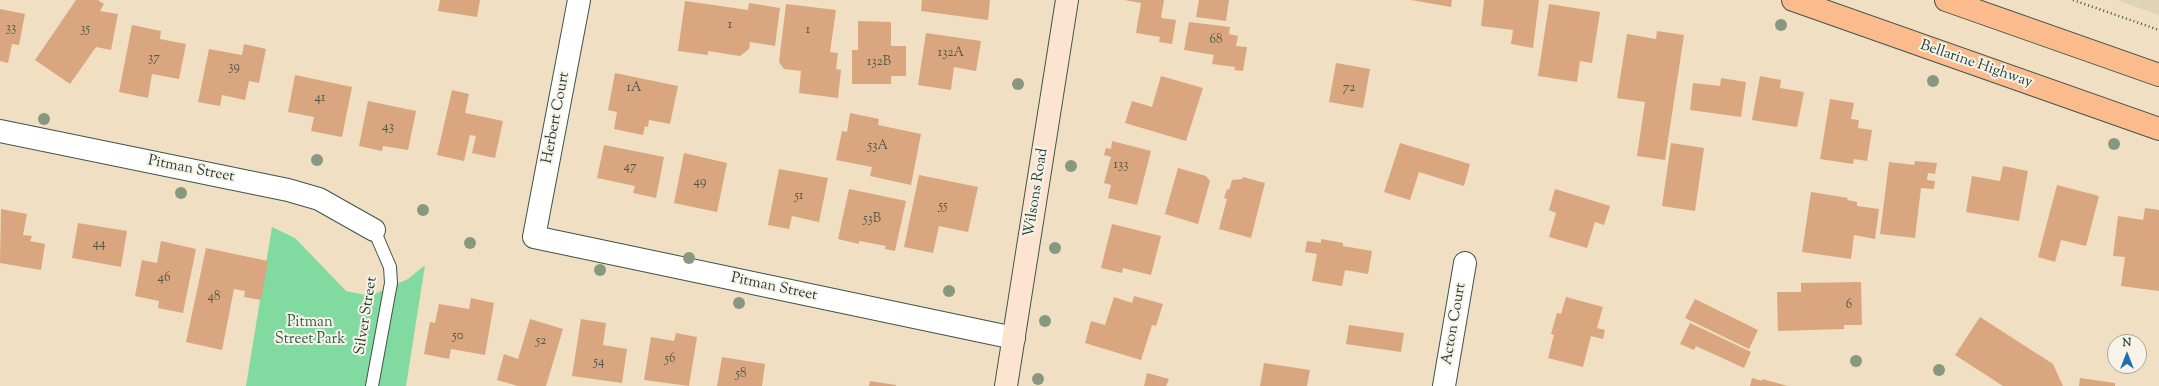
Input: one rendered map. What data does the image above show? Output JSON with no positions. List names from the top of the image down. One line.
{"streets":{"highway":["Bellarine Highway"],"street":["Herbert Court","Pitman Street","Wilsons Road","Acton Court"],"lane":["Silver Street"]},"crossings":[["Herbert Court","Pitman Street"],["Pitman Street","Wilsons Road"],["Pitman Street","Silver Street"]],"parks":["Pitman Street Park"],"house_numbers":["1","33","35","1","68","132A","37","132B","39","1A","72","41","43","53A","133","47","49","51","55","53B","44","46","48","6","50","52","56","54","58"],"north":"top"}
